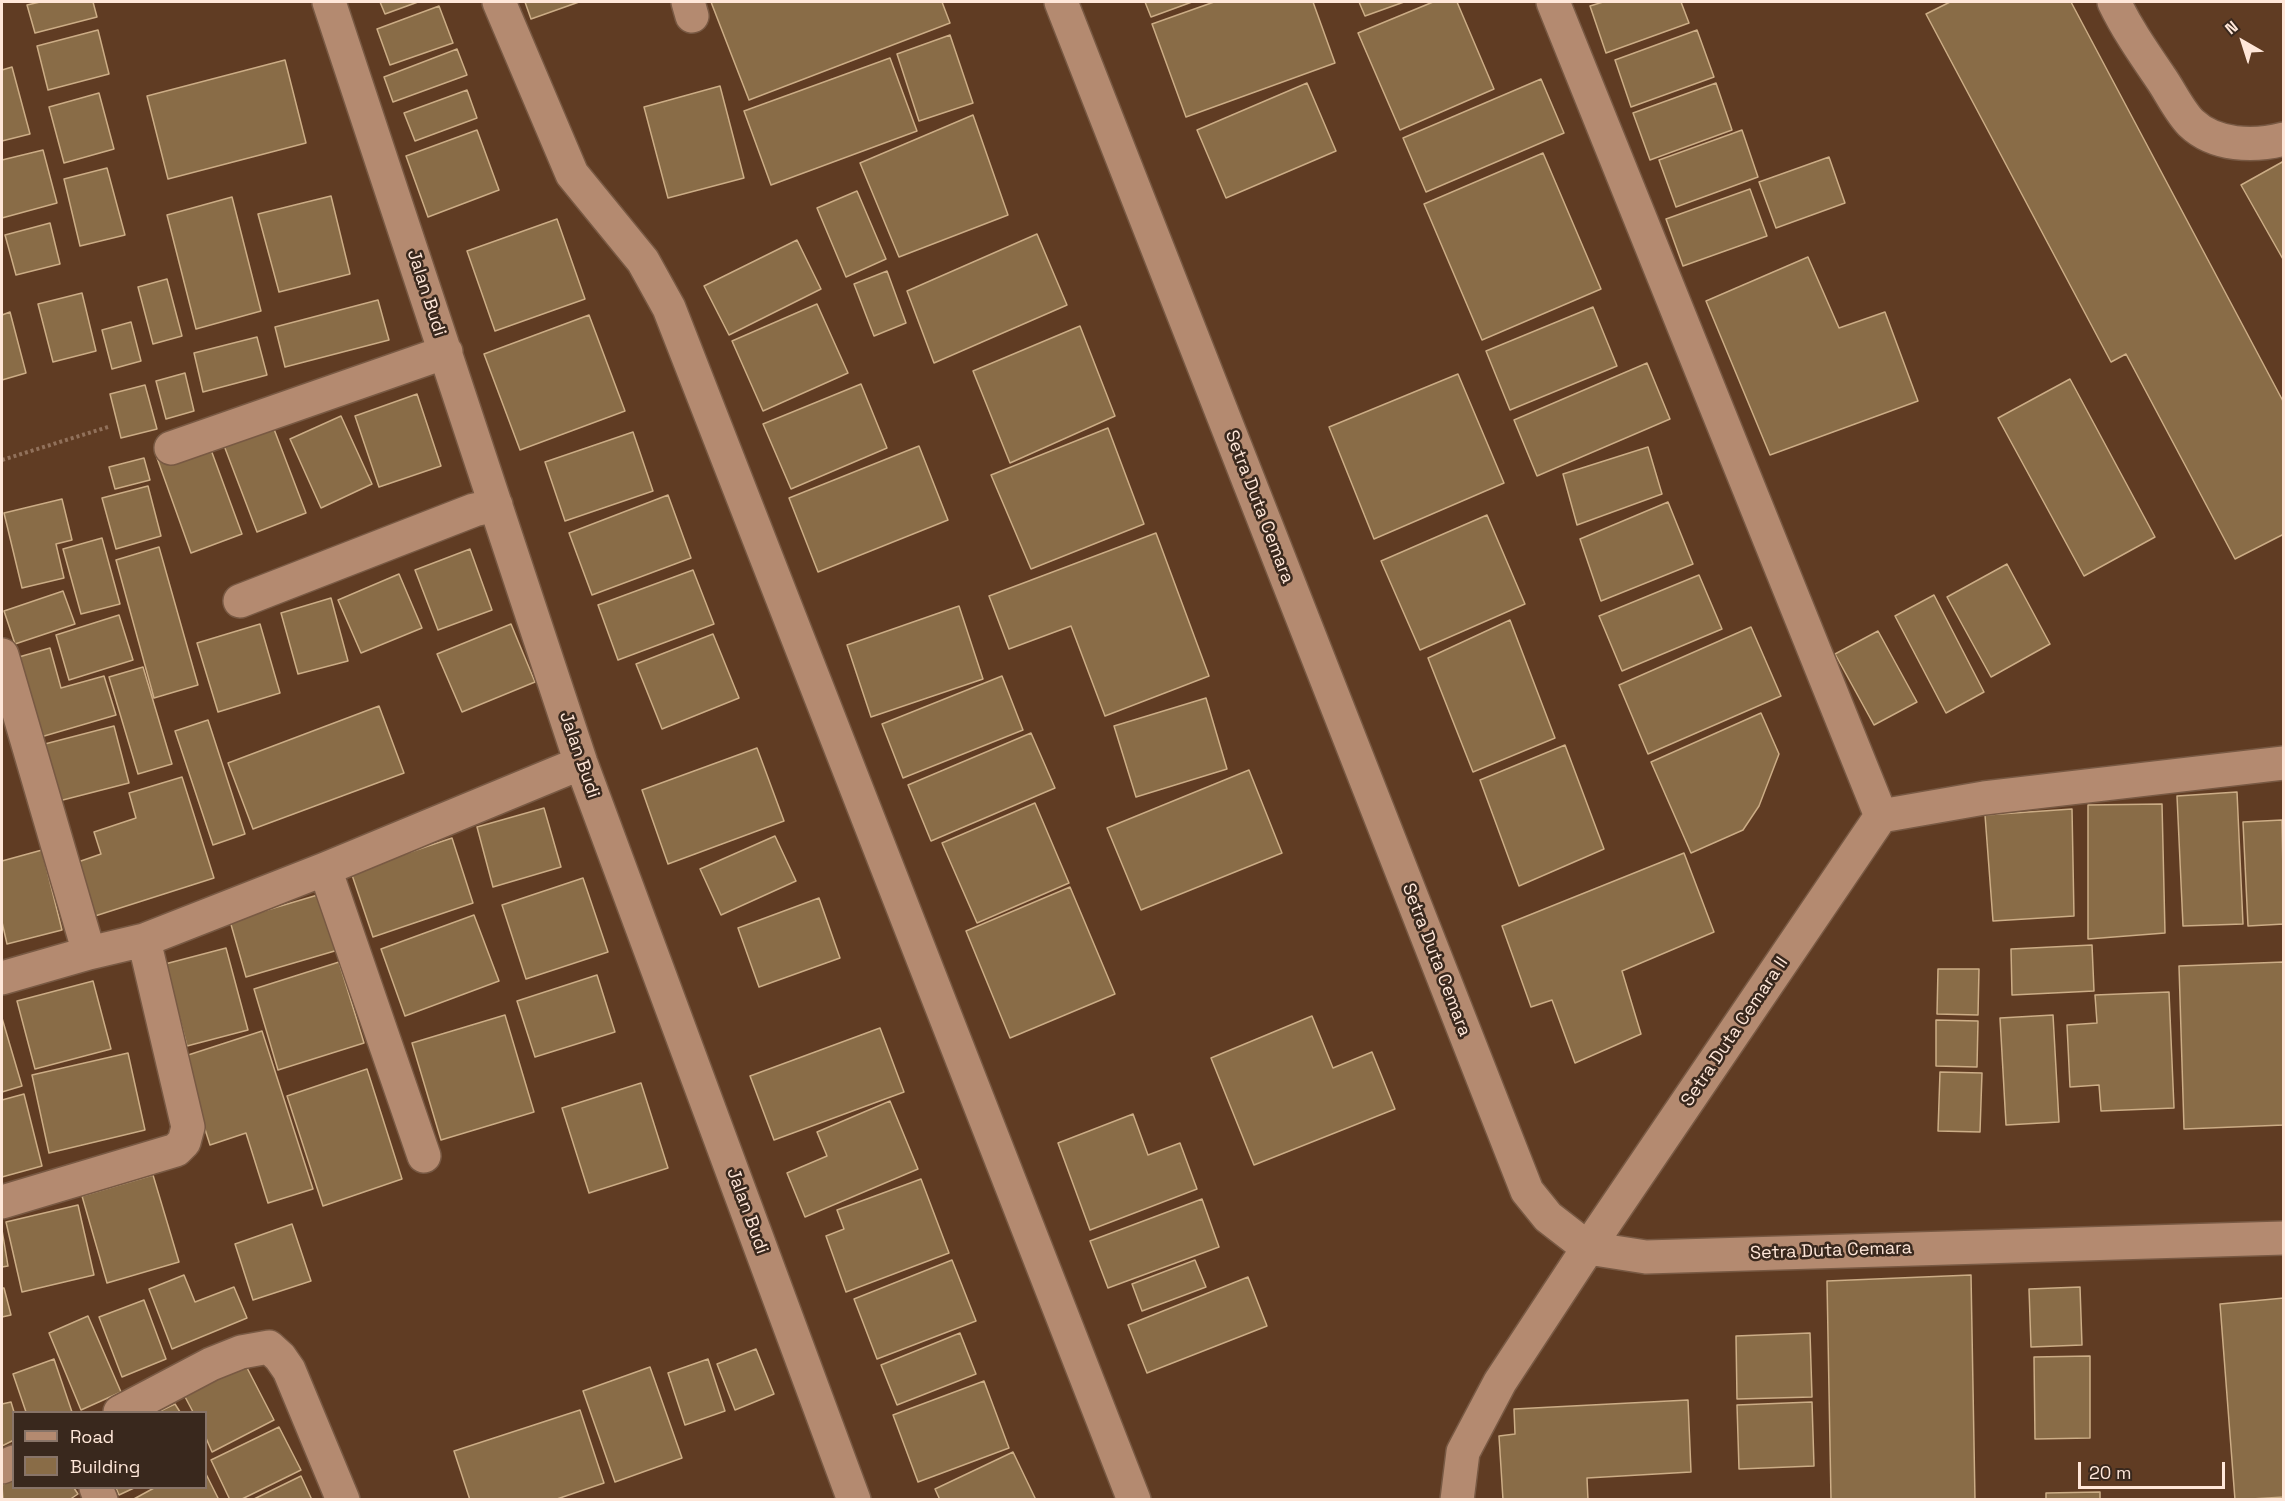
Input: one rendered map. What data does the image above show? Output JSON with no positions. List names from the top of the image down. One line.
{"streets":{"street":["Jalan Budi","Setra Duta Cemara","Setra Duta Cemara II"]},"crossings":[["Setra Duta Cemara","Setra Duta Cemara II"]],"legend":["Road","Building"],"scale_bar":"20 m","north":"top left"}
